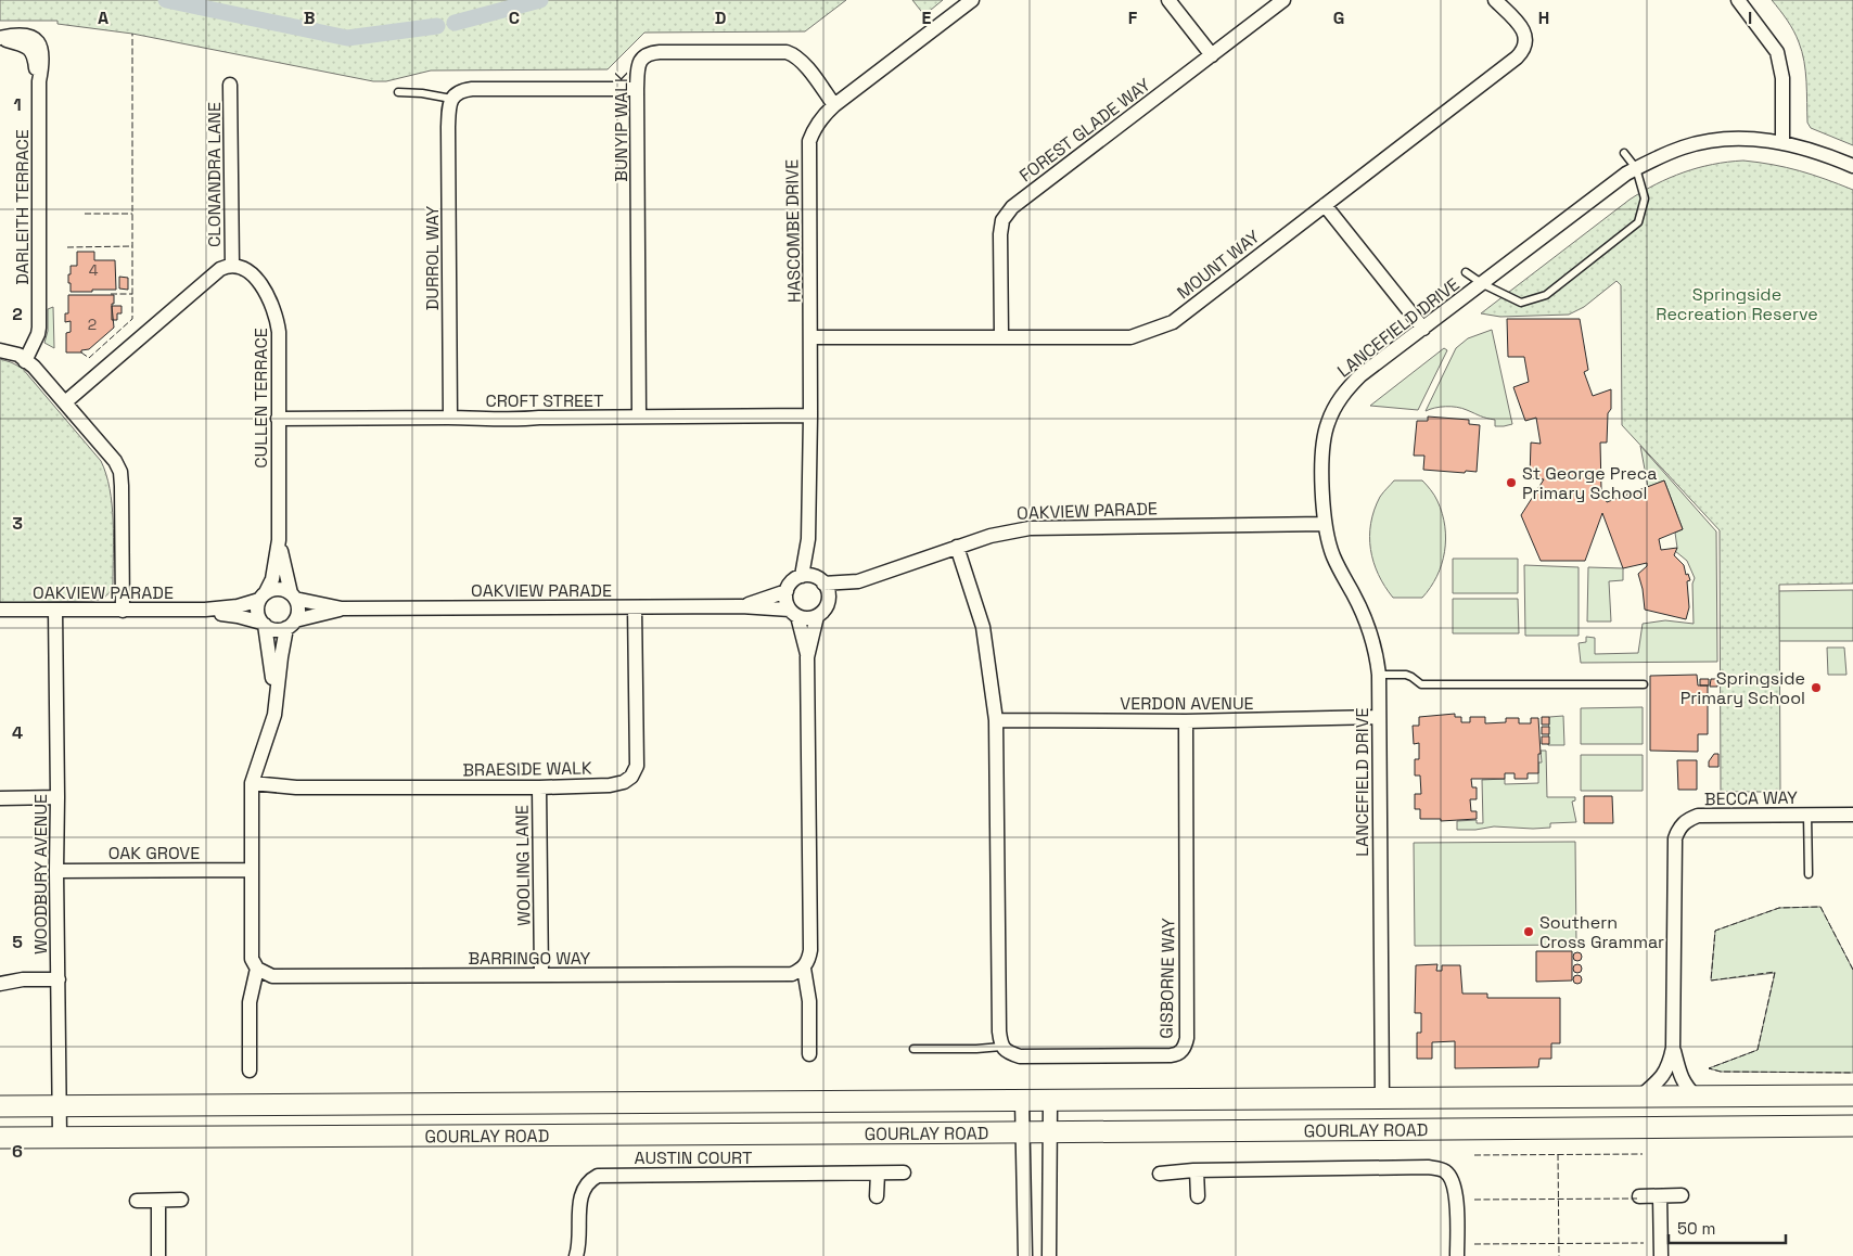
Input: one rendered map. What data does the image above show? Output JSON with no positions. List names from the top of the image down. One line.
{"streets":{"main road":["GOURLAY ROAD"],"street":["BUNYIP WALK","FOREST GLADE WAY","CLONANDRA LANE","DARLEITH TERRACE","HASCOMBE DRIVE","DURROL WAY","MOUNT WAY","LANCEFIELD DRIVE","CULLEN TERRACE","CROFT STREET","OAKVIEW PARADE","VERDON AVENUE","BRAESIDE WALK","BECCA WAY","OAK GROVE","WOOLING LANE","WOODBURY AVENUE","BARRINGO WAY","GISBORNE WAY","AUSTIN COURT"]},"crossings":[["BUNYIP WALK","HASCOMBE DRIVE"],["BUNYIP WALK","CROFT STREET"],["FOREST GLADE WAY","MOUNT WAY"],["CLONANDRA LANE","CULLEN TERRACE"],["HASCOMBE DRIVE","MOUNT WAY"],["HASCOMBE DRIVE","CROFT STREET"],["HASCOMBE DRIVE","OAKVIEW PARADE"],["DURROL WAY","CROFT STREET"],["LANCEFIELD DRIVE","OAKVIEW PARADE"],["LANCEFIELD DRIVE","VERDON AVENUE"],["LANCEFIELD DRIVE","GOURLAY ROAD"],["CULLEN TERRACE","CROFT STREET"],["CULLEN TERRACE","OAKVIEW PARADE"],["OAKVIEW PARADE","BRAESIDE WALK"],["OAKVIEW PARADE","WOODBURY AVENUE"],["VERDON AVENUE","GISBORNE WAY"],["BRAESIDE WALK","WOOLING LANE"],["BECCA WAY","GOURLAY ROAD"],["OAK GROVE","WOODBURY AVENUE"],["WOOLING LANE","BARRINGO WAY"],["WOODBURY AVENUE","GOURLAY ROAD"]],"parks":["Springside Recreation Reserve"],"places":["St George Preca Primary School","Springside Primary School","Southern Cross Grammar"],"house_numbers":["4","2"],"scale_bar":"50 m","grid":{"columns":["A","B","C","D","E","F","G","H","I"],"rows":["1","2","3","4","5","6"]}}
